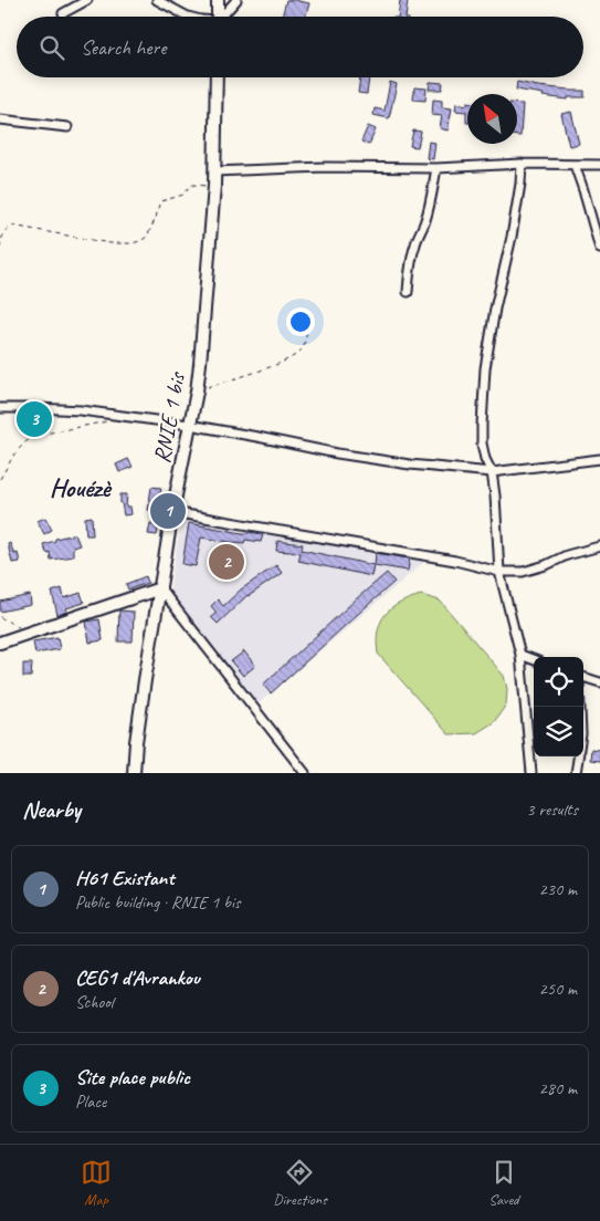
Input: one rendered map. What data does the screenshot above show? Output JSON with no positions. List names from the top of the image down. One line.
{"streets":{"main road":["RNIE 1 bis"]},"districts":["Houézè"],"north":"top left","page":{"search":"Search here","pins":["3","1","2"],"heading":["Nearby","3 results"],"list":[{"mark":"1","name":"H61 Existant","note":"Public building · RNIE 1 bis","value":"230 m"},{"mark":"2","name":"CEG1 d'Avrankou","note":"School","value":"250 m"},{"mark":"3","name":"Site place public","note":"Place","value":"280 m"}],"nav":["Map","Directions","Saved"]}}
